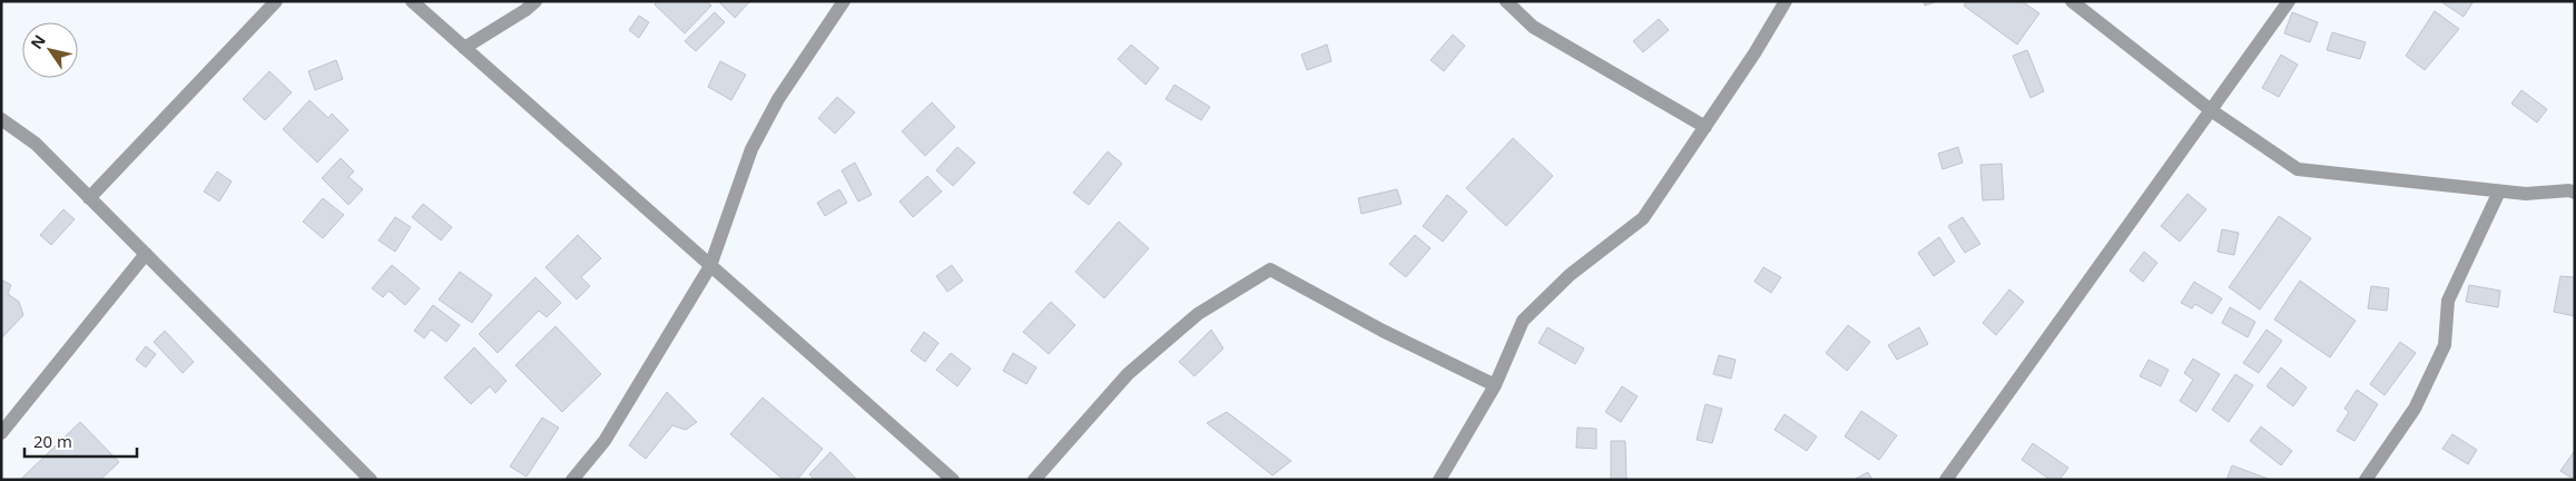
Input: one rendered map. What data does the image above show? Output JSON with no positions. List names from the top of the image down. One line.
{"scale_bar":"20 m","north":"top left"}
